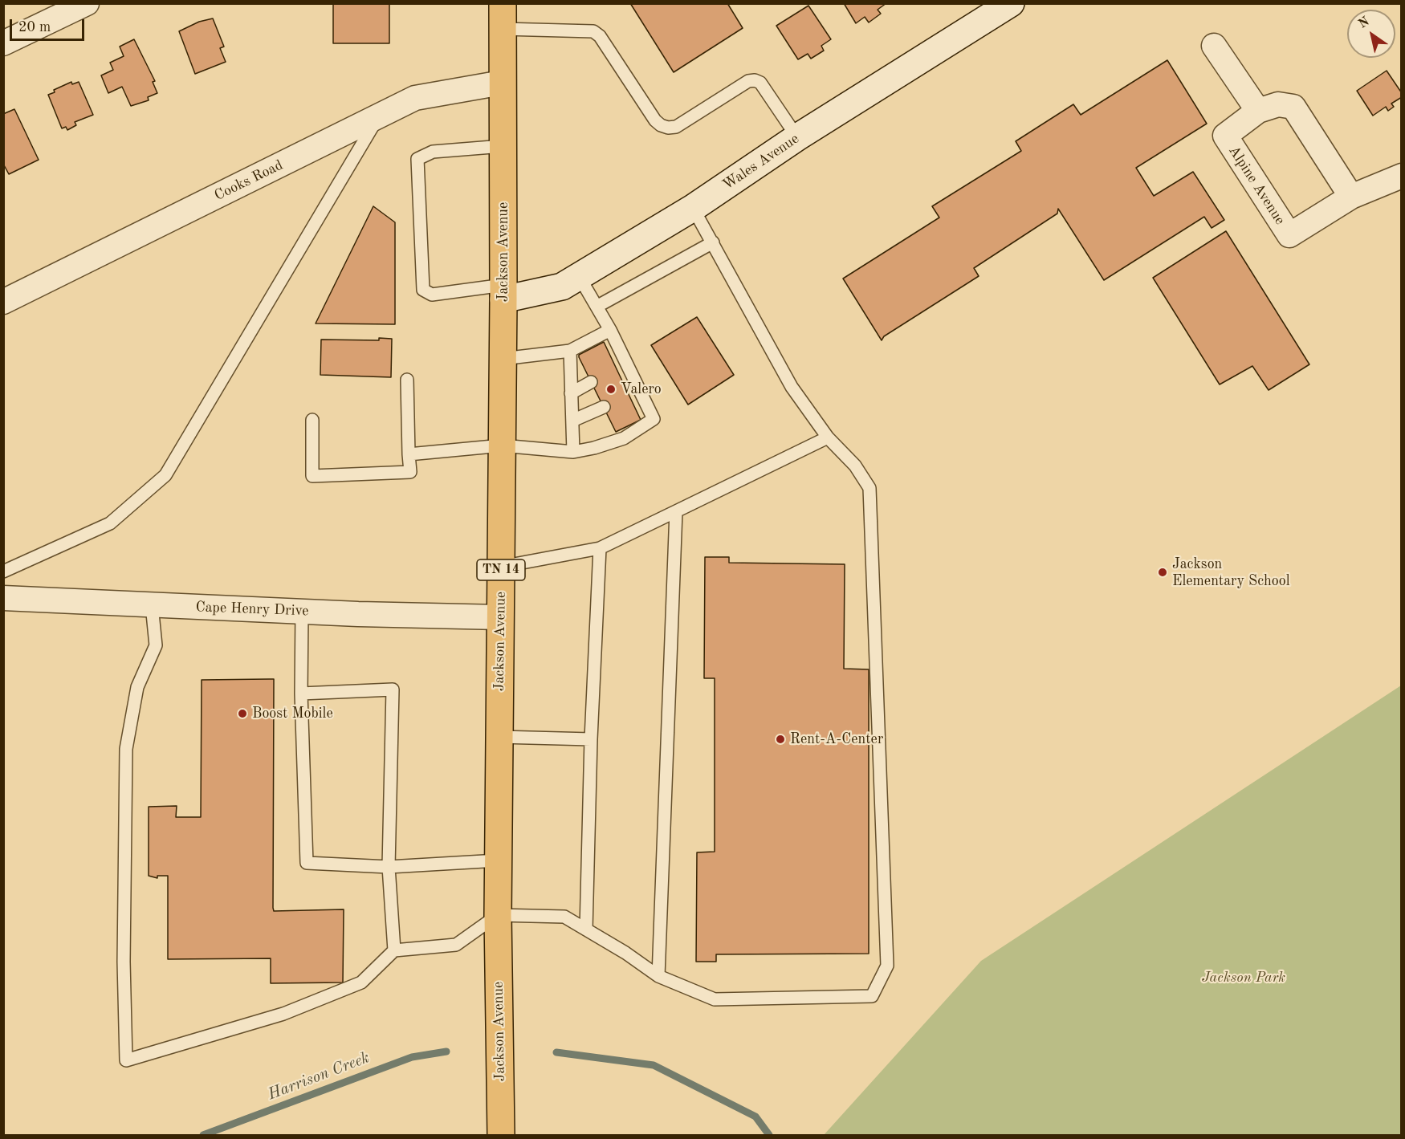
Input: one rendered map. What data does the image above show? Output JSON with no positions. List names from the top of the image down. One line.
{"streets":{"main road":["Wales Avenue","Jackson Avenue","TN 14"],"street":["Cooks Road","Alpine Avenue","Cape Henry Drive"]},"crossings":[["Wales Avenue","Jackson Avenue"],["Cooks Road","Jackson Avenue"],["Jackson Avenue","Cape Henry Drive"]],"water":["Harrison Creek"],"parks":["Jackson Park"],"places":["Valero","Jackson Elementary School","Boost Mobile","Rent-A-Center"],"scale_bar":"20 m","north":"top left"}
